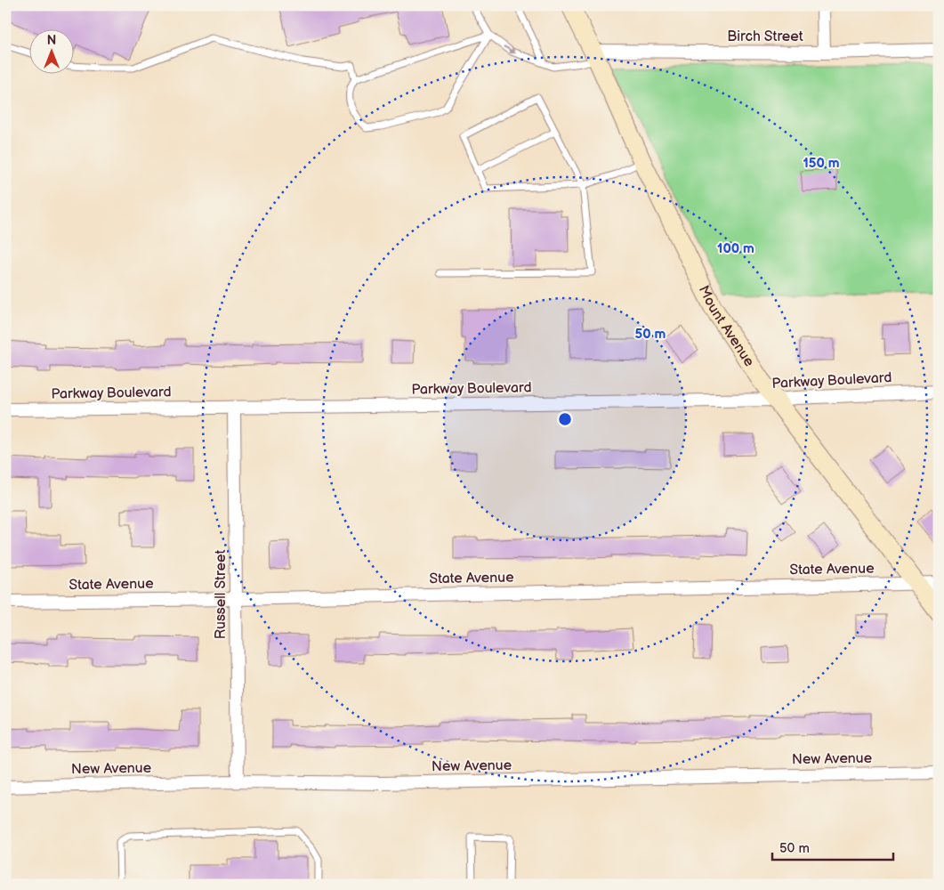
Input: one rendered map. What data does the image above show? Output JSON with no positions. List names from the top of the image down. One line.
{"streets":{"street":["Birch Street","Mount Avenue","Parkway Boulevard","State Avenue","Russell Street","New Avenue"]},"crossings":[["Birch Street","Mount Avenue"],["Mount Avenue","Parkway Boulevard"],["Mount Avenue","State Avenue"],["Parkway Boulevard","Russell Street"],["State Avenue","Russell Street"],["Russell Street","New Avenue"]],"scale_bar":"50 m","north":"top","rings":["150 m","100 m","50 m"]}
